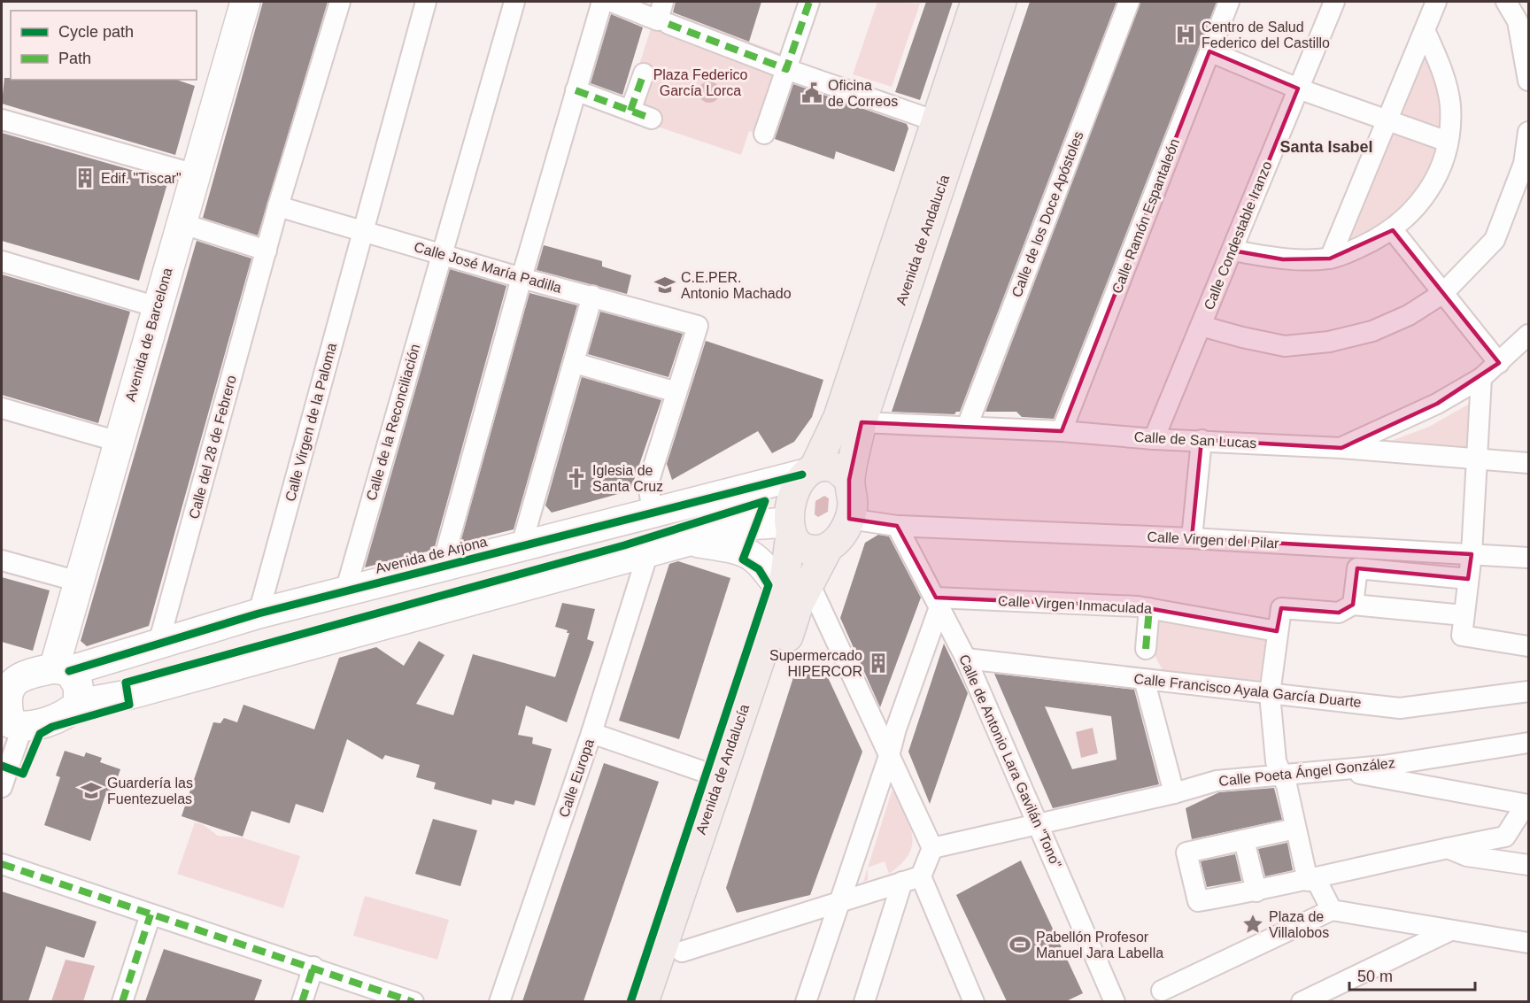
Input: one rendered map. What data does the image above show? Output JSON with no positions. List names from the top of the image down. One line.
{"streets":{"main road":["Avenida de Andalucía"],"street":["Calle de los Doce Apóstoles","Calle Ramón Espantaleón","Calle Condestable Iranzo","Calle José María Padilla","Avenida de Barcelona","Calle Virgen de la Paloma","Calle de la Reconciliación","Calle de San Lucas","Calle del 28 de Febrero","Calle Virgen del Pilar","Avenida de Arjona","Calle Virgen Inmaculada","Calle Francisco Ayala García Duarte","Calle de Antonio Lara Gavilán \"Tono\"","Calle Poeta Ángel González","Calle Europa"]},"crossings":[["Calle de los Doce Apóstoles","Calle de San Lucas"],["Calle Ramón Espantaleón","Calle de San Lucas"],["Calle Condestable Iranzo","Calle de San Lucas"],["Avenida de Andalucía","Calle de San Lucas"],["Avenida de Andalucía","Calle Virgen del Pilar"],["Avenida de Andalucía","Avenida de Arjona"],["Calle José María Padilla","Calle Virgen de la Paloma"],["Calle José María Padilla","Calle de la Reconciliación"],["Calle José María Padilla","Calle del 28 de Febrero"],["Avenida de Barcelona","Avenida de Arjona"],["Calle Virgen de la Paloma","Avenida de Arjona"],["Calle de la Reconciliación","Avenida de Arjona"],["Calle del 28 de Febrero","Avenida de Arjona"],["Calle Virgen del Pilar","Avenida de Arjona"],["Calle Virgen del Pilar","Calle de Antonio Lara Gavilán \"Tono\""],["Calle Virgen Inmaculada","Calle de Antonio Lara Gavilán \"Tono\""],["Calle Francisco Ayala García Duarte","Calle de Antonio Lara Gavilán \"Tono\""],["Calle de Antonio Lara Gavilán \"Tono\"","Calle Poeta Ángel González"]],"districts":["Santa Isabel"],"parks":["Plaza Federico García Lorca"],"places":{"hospital":["Centro de Salud Federico del Castillo"],"public building":["Oficina de Correos"],"building":["Edif. \"Tiscar\"","Supermercado HIPERCOR"],"school or university":["C.E.PER. Antonio Machado","Guardería las Fuentezuelas"],"church":["Iglesia de Santa Cruz"],"place":["Plaza de Villalobos"],"sports":["Pabellón Profesor Manuel Jara Labella"]},"legend":["Cycle path","Path"],"scale_bar":"50 m"}
